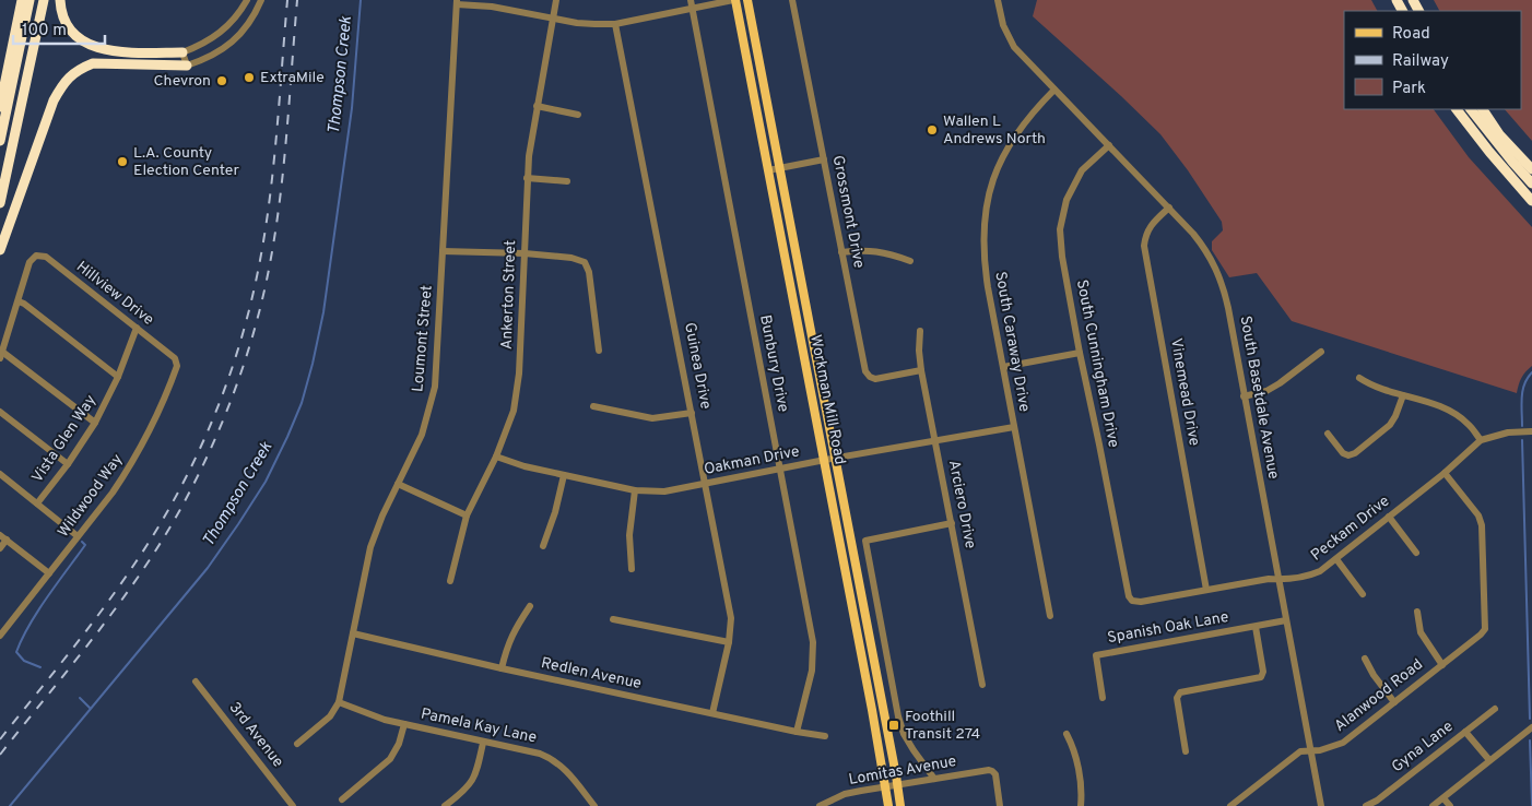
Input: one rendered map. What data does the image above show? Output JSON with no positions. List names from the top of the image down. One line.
{"streets":{"main road":["Workman Mill Road"],"street":["Grossmont Drive","Hillview Drive","Ankerton Street","Loumont Street","South Caraway Drive","Bunbury Drive","South Cunningham Drive","Guinea Drive","Vinemead Drive","South Basetdale Avenue","Vista Glen Way","Oakman Drive","Wildwood Way","Arciero Drive","Peckam Drive","Spanish Oak Lane","Redlen Avenue","Alanwood Road","Pamela Kay Lane","3rd Avenue","Gyna Lane","Lomitas Avenue"]},"crossings":[["Grossmont Drive","Arciero Drive"],["Hillview Drive","Vista Glen Way"],["Hillview Drive","Wildwood Way"],["Ankerton Street","Oakman Drive"],["Loumont Street","Redlen Avenue"],["Loumont Street","Pamela Kay Lane"],["South Caraway Drive","South Basetdale Avenue"],["South Caraway Drive","Oakman Drive"],["Bunbury Drive","Oakman Drive"],["Bunbury Drive","Redlen Avenue"],["South Cunningham Drive","South Basetdale Avenue"],["South Cunningham Drive","Peckam Drive"],["Guinea Drive","Oakman Drive"],["Guinea Drive","Redlen Avenue"],["Vinemead Drive","South Basetdale Avenue"],["Vinemead Drive","Peckam Drive"],["South Basetdale Avenue","Peckam Drive"],["South Basetdale Avenue","Spanish Oak Lane"],["South Basetdale Avenue","Alanwood Road"],["Workman Mill Road","Oakman Drive"],["Workman Mill Road","Lomitas Avenue"],["Oakman Drive","Arciero Drive"],["Peckam Drive","Alanwood Road"]],"water":["Thompson Creek"],"places":{"other":["ExtraMile","Chevron","Wallen L Andrews North","L.A. County Election Center"],"transit":["Foothill Transit 274"]},"legend":["Road","Railway","Park"],"scale_bar":"100 m"}
